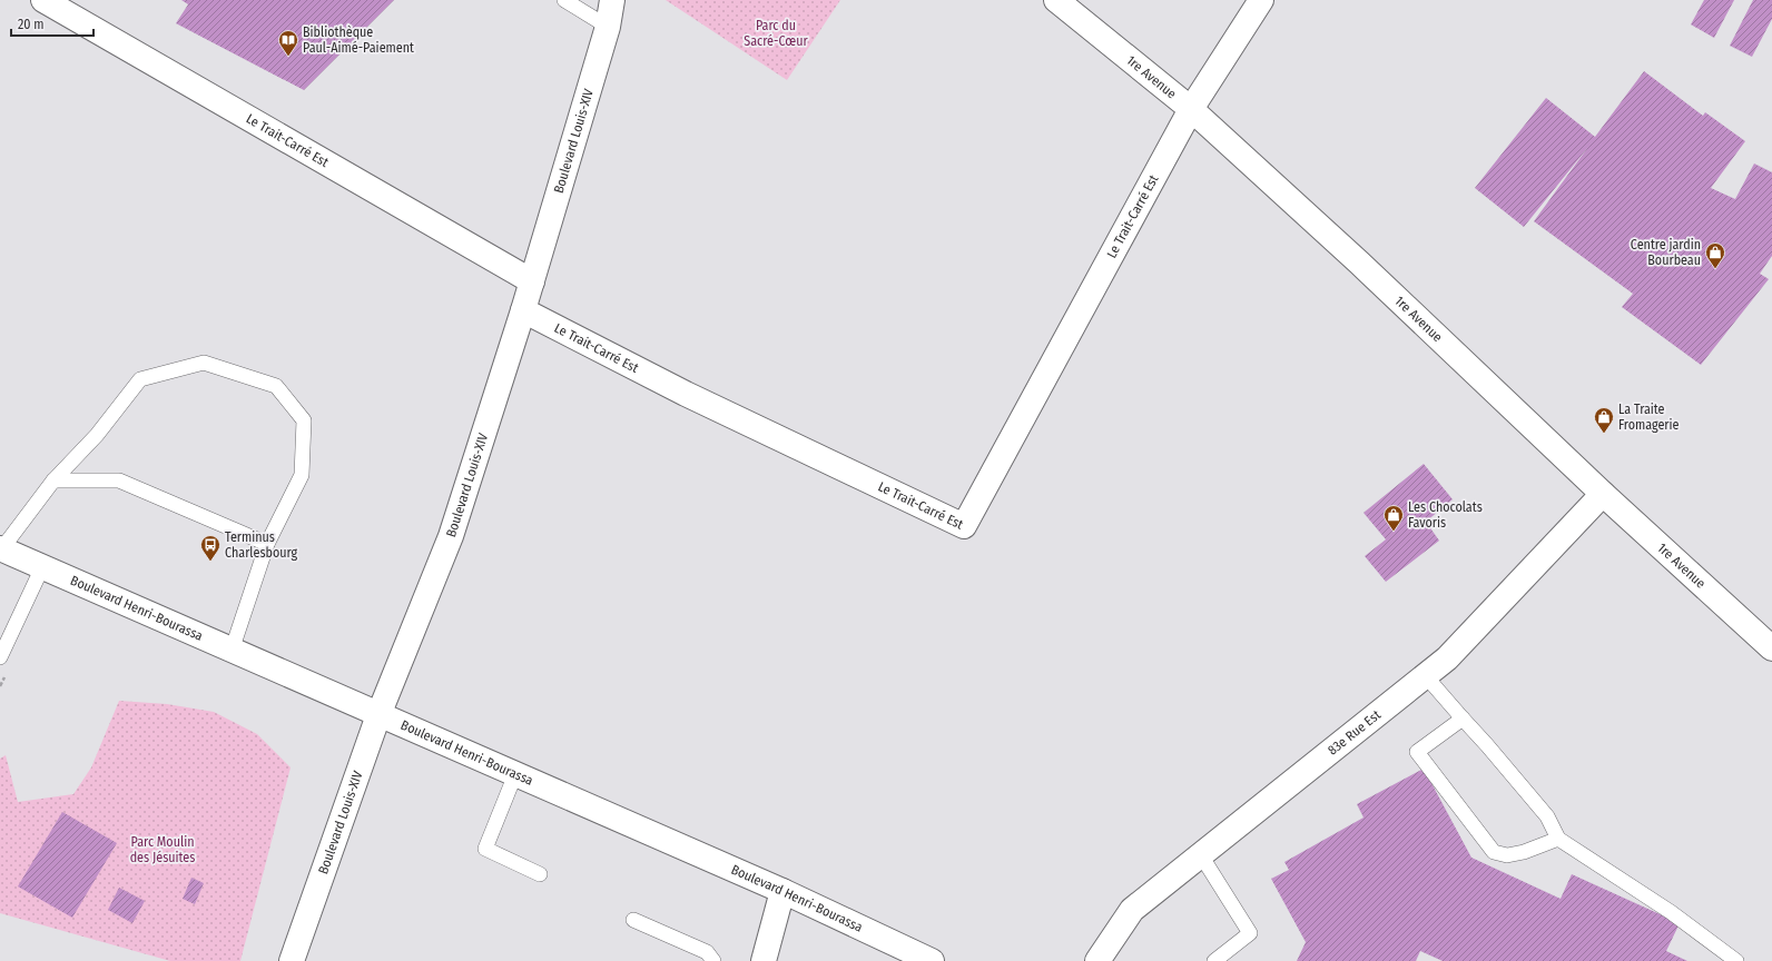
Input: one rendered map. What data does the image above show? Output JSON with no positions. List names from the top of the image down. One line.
{"streets":{"street":["1re Avenue","Le Trait-Carré Est","Boulevard Louis-XIV","Boulevard Henri-Bourassa","83e Rue Est"]},"crossings":[["1re Avenue","Le Trait-Carré Est"],["1re Avenue","83e Rue Est"],["Le Trait-Carré Est","Boulevard Louis-XIV"],["Boulevard Louis-XIV","Boulevard Henri-Bourassa"]],"parks":["Parc du Sacré-Cœur","Parc Moulin des Jésuites"],"places":{"library":["Bibliothèque Paul-Aimé-Paiement"],"shop":["Centre jardin Bourbeau","La Traite Fromagerie","Les Chocolats Favoris"],"bus stop":["Terminus Charlesbourg"]},"scale_bar":"20 m"}
